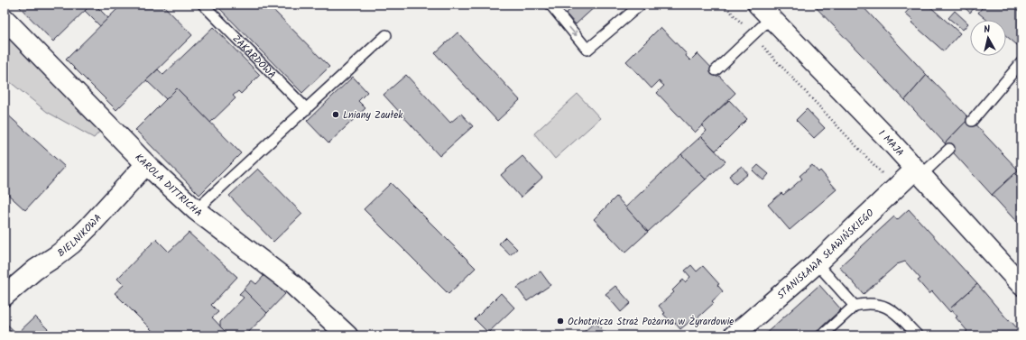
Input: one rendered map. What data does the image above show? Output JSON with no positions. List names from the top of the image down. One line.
{"streets":{"street":["1 MAJA","KAROLA DITTRICHA","BIELNIKOWA","STANISŁAWA SŁAWIŃSKIEGO"],"lane":["ŻAKARDOWA"]},"crossings":[["1 MAJA","STANISŁAWA SŁAWIŃSKIEGO"],["KAROLA DITTRICHA","BIELNIKOWA"]],"places":["Lniany Zaułek","Ochotnicza Straż Pożarna w Żyrardowie"],"north":"top"}
